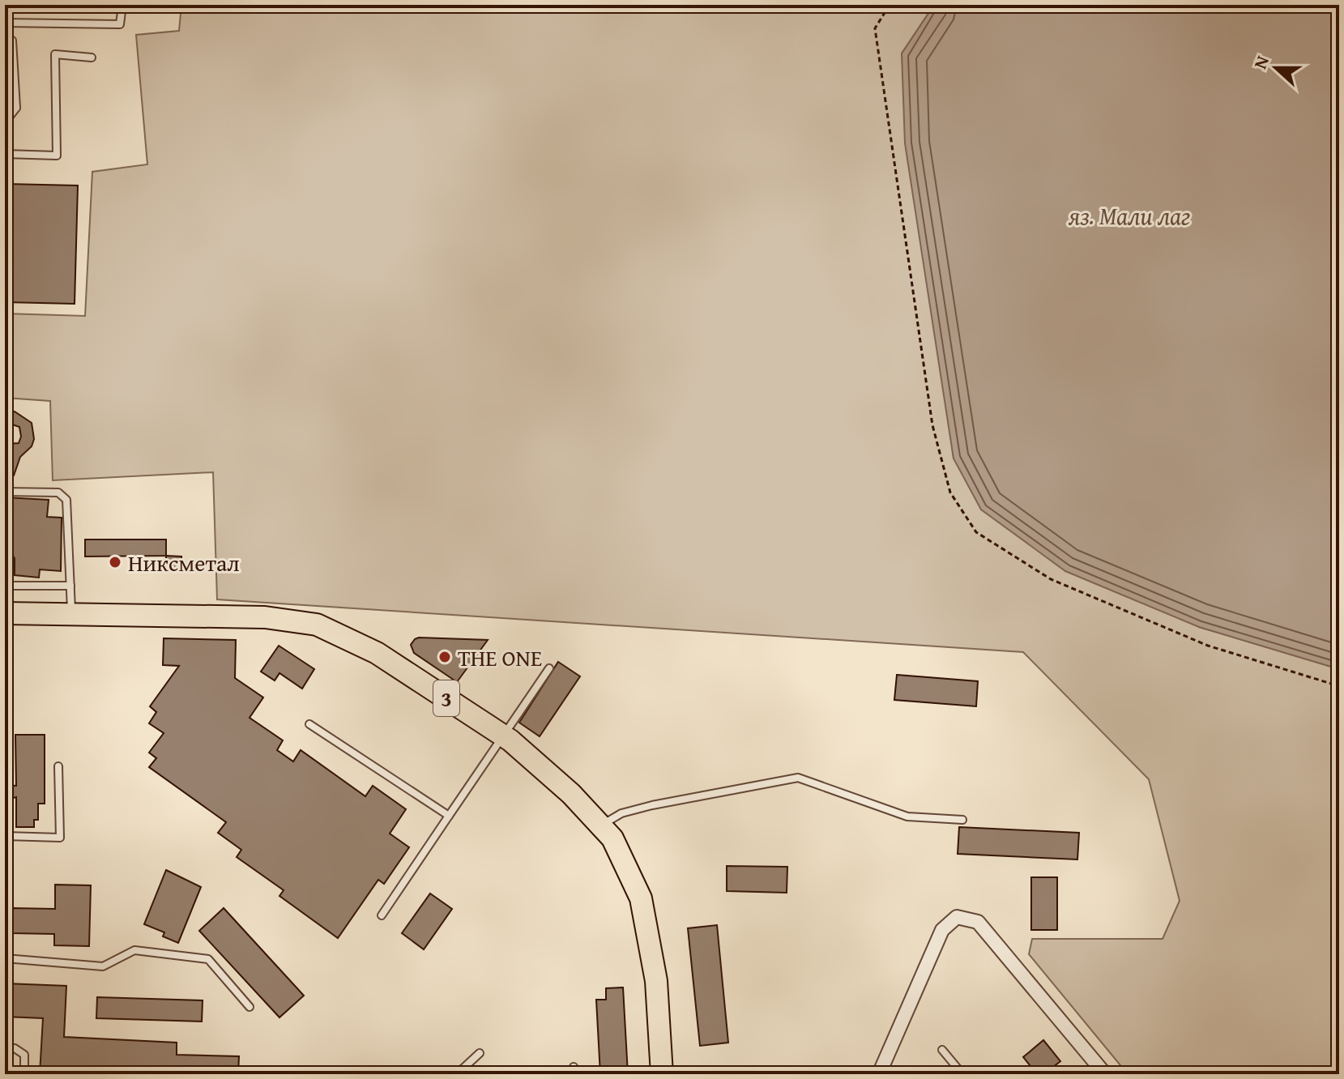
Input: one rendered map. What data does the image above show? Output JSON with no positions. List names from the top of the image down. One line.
{"streets":{"main road":["3"]},"water":["яз. Мали лаг"],"places":["Никсметал","THE ONE"],"north":"left"}
